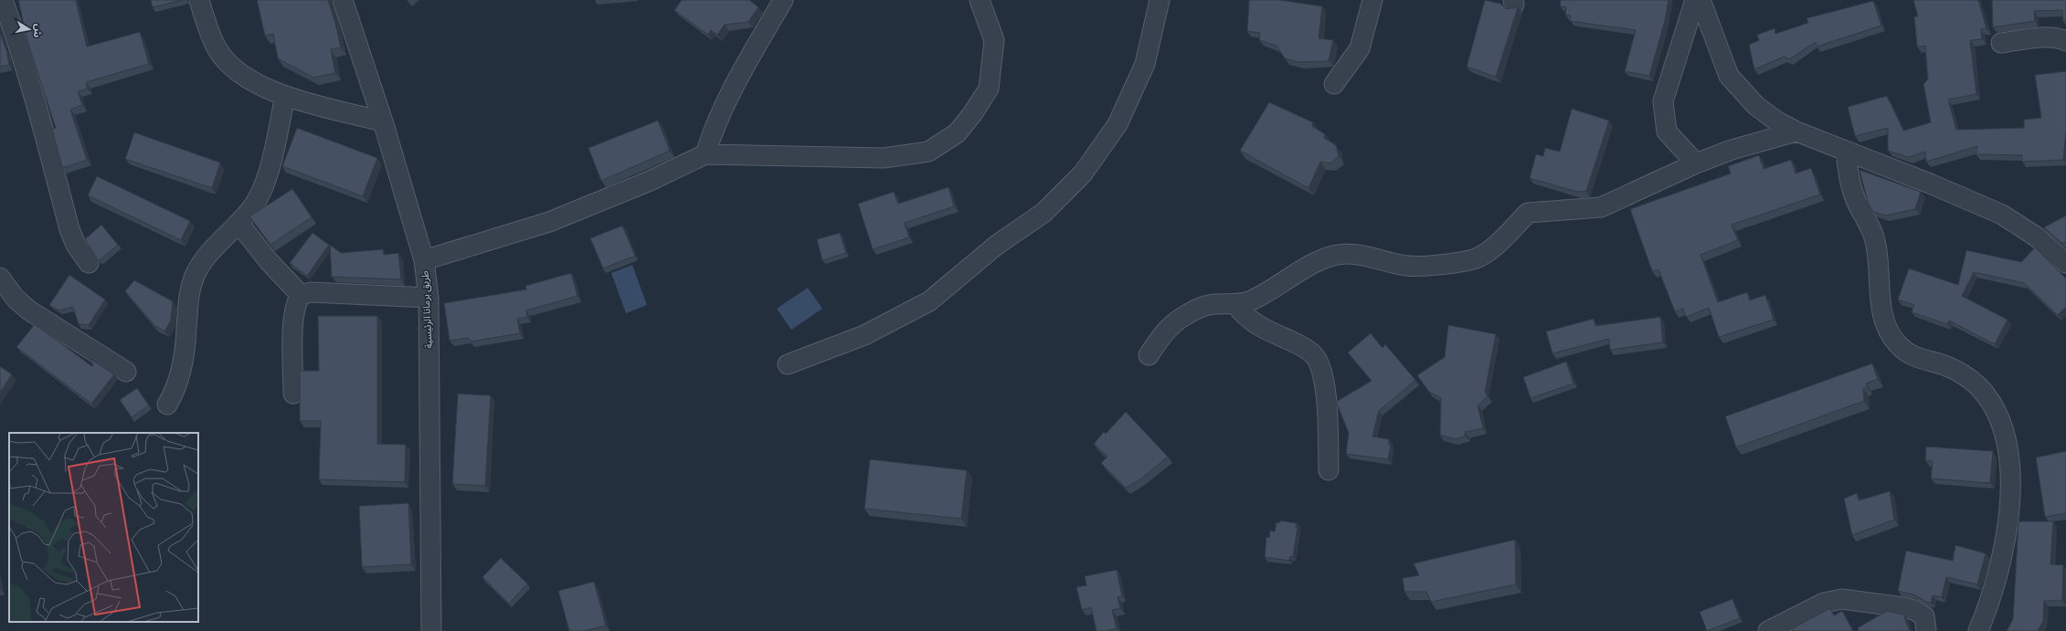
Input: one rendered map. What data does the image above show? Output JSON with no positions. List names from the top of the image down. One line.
{"streets":{"street":["طريق برمانا الرئيسية"]},"north":"right"}
